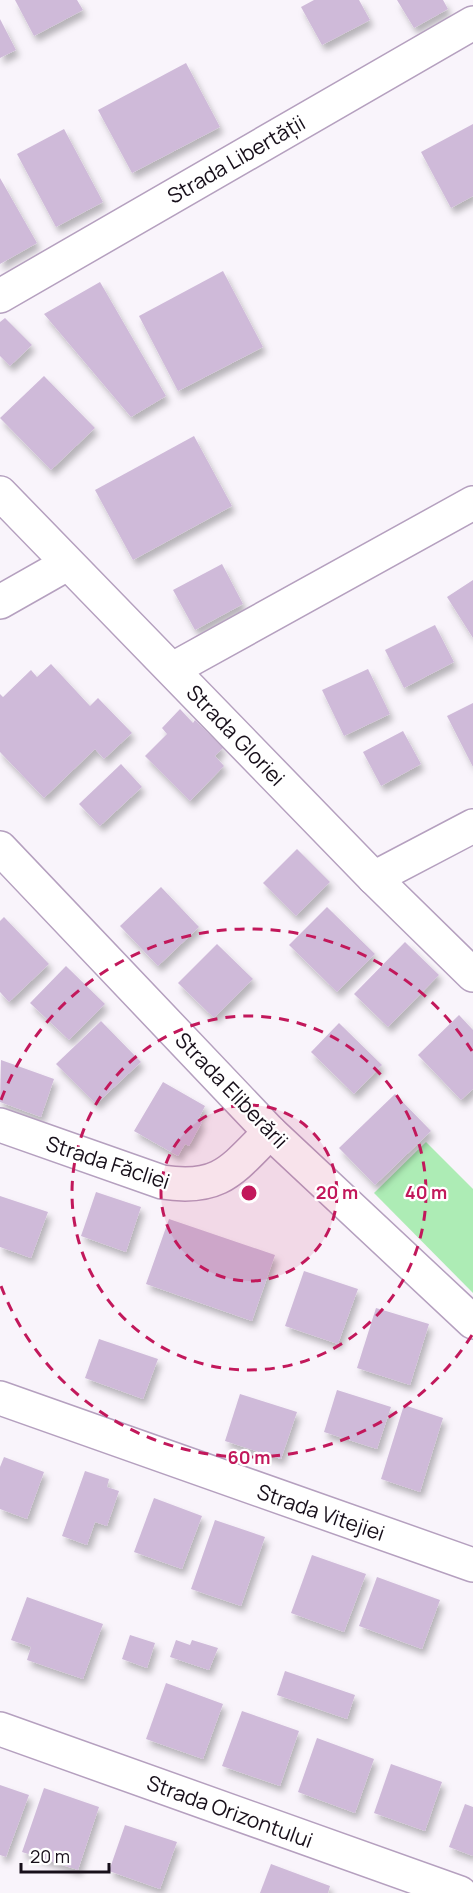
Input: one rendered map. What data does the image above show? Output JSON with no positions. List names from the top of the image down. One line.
{"streets":{"street":["Strada Libertății","Strada Gloriei","Strada Eliberării","Strada Făcliei","Strada Vitejiei","Strada Orizontului"]},"crossings":[["Strada Eliberării","Strada Făcliei"]],"scale_bar":"20 m","rings":["20 m","40 m","60 m"]}
